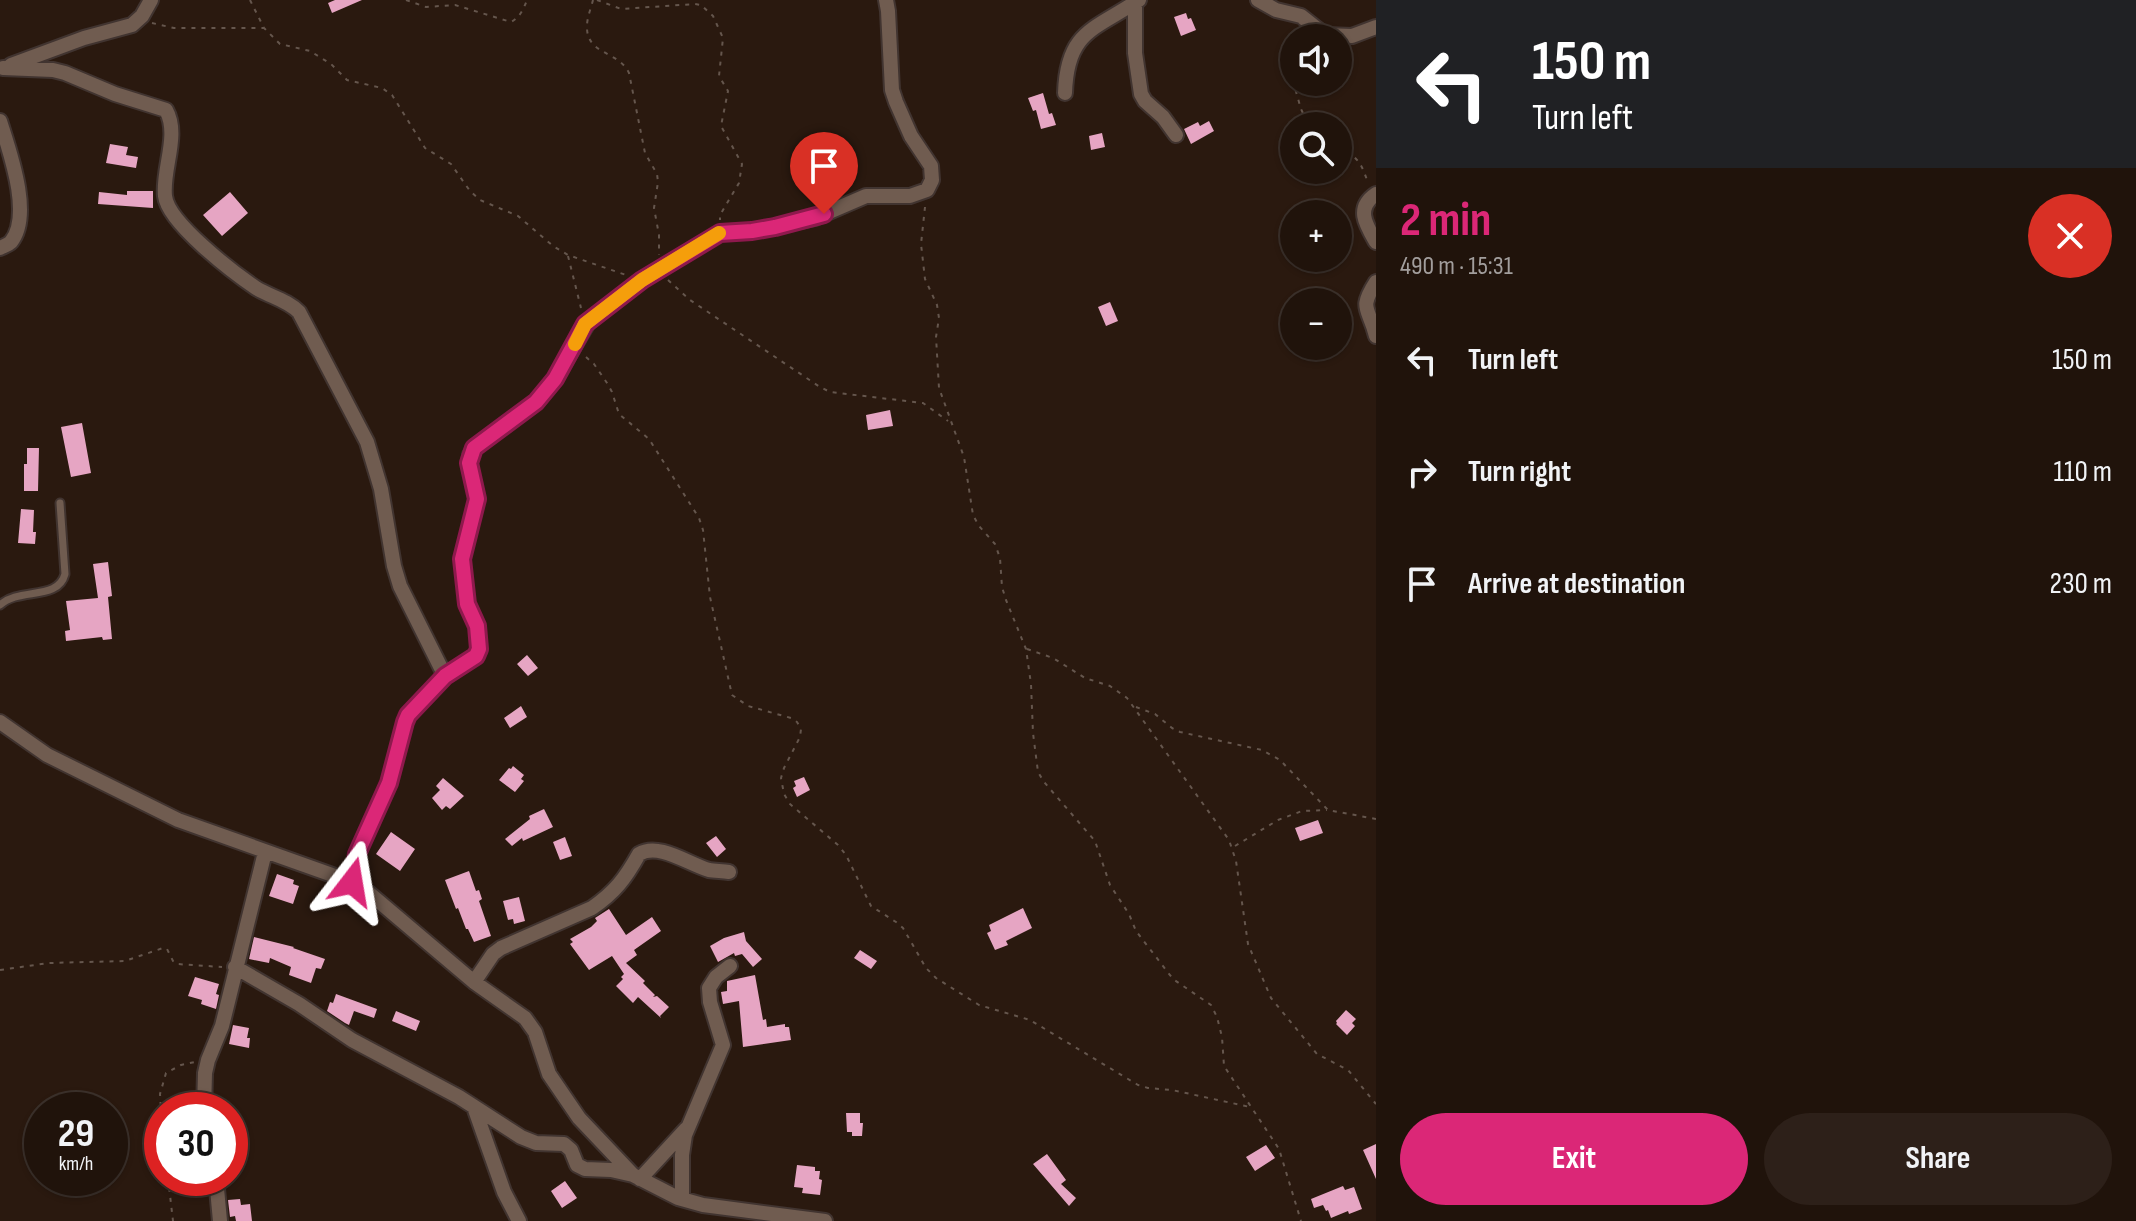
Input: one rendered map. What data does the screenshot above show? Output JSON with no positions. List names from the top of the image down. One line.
{"page":{"turn":["150 m","Turn left"],"map_buttons":["+","−"],"heading":["2 min","490 m · 15:31"],"list":[{"name":"Turn left","value":"150 m"},{"name":"Turn right","value":"110 m"},{"name":"Arrive at destination","value":"230 m"}],"speed":"29 km/h","limit":"30","buttons":["Exit","Share"]}}
